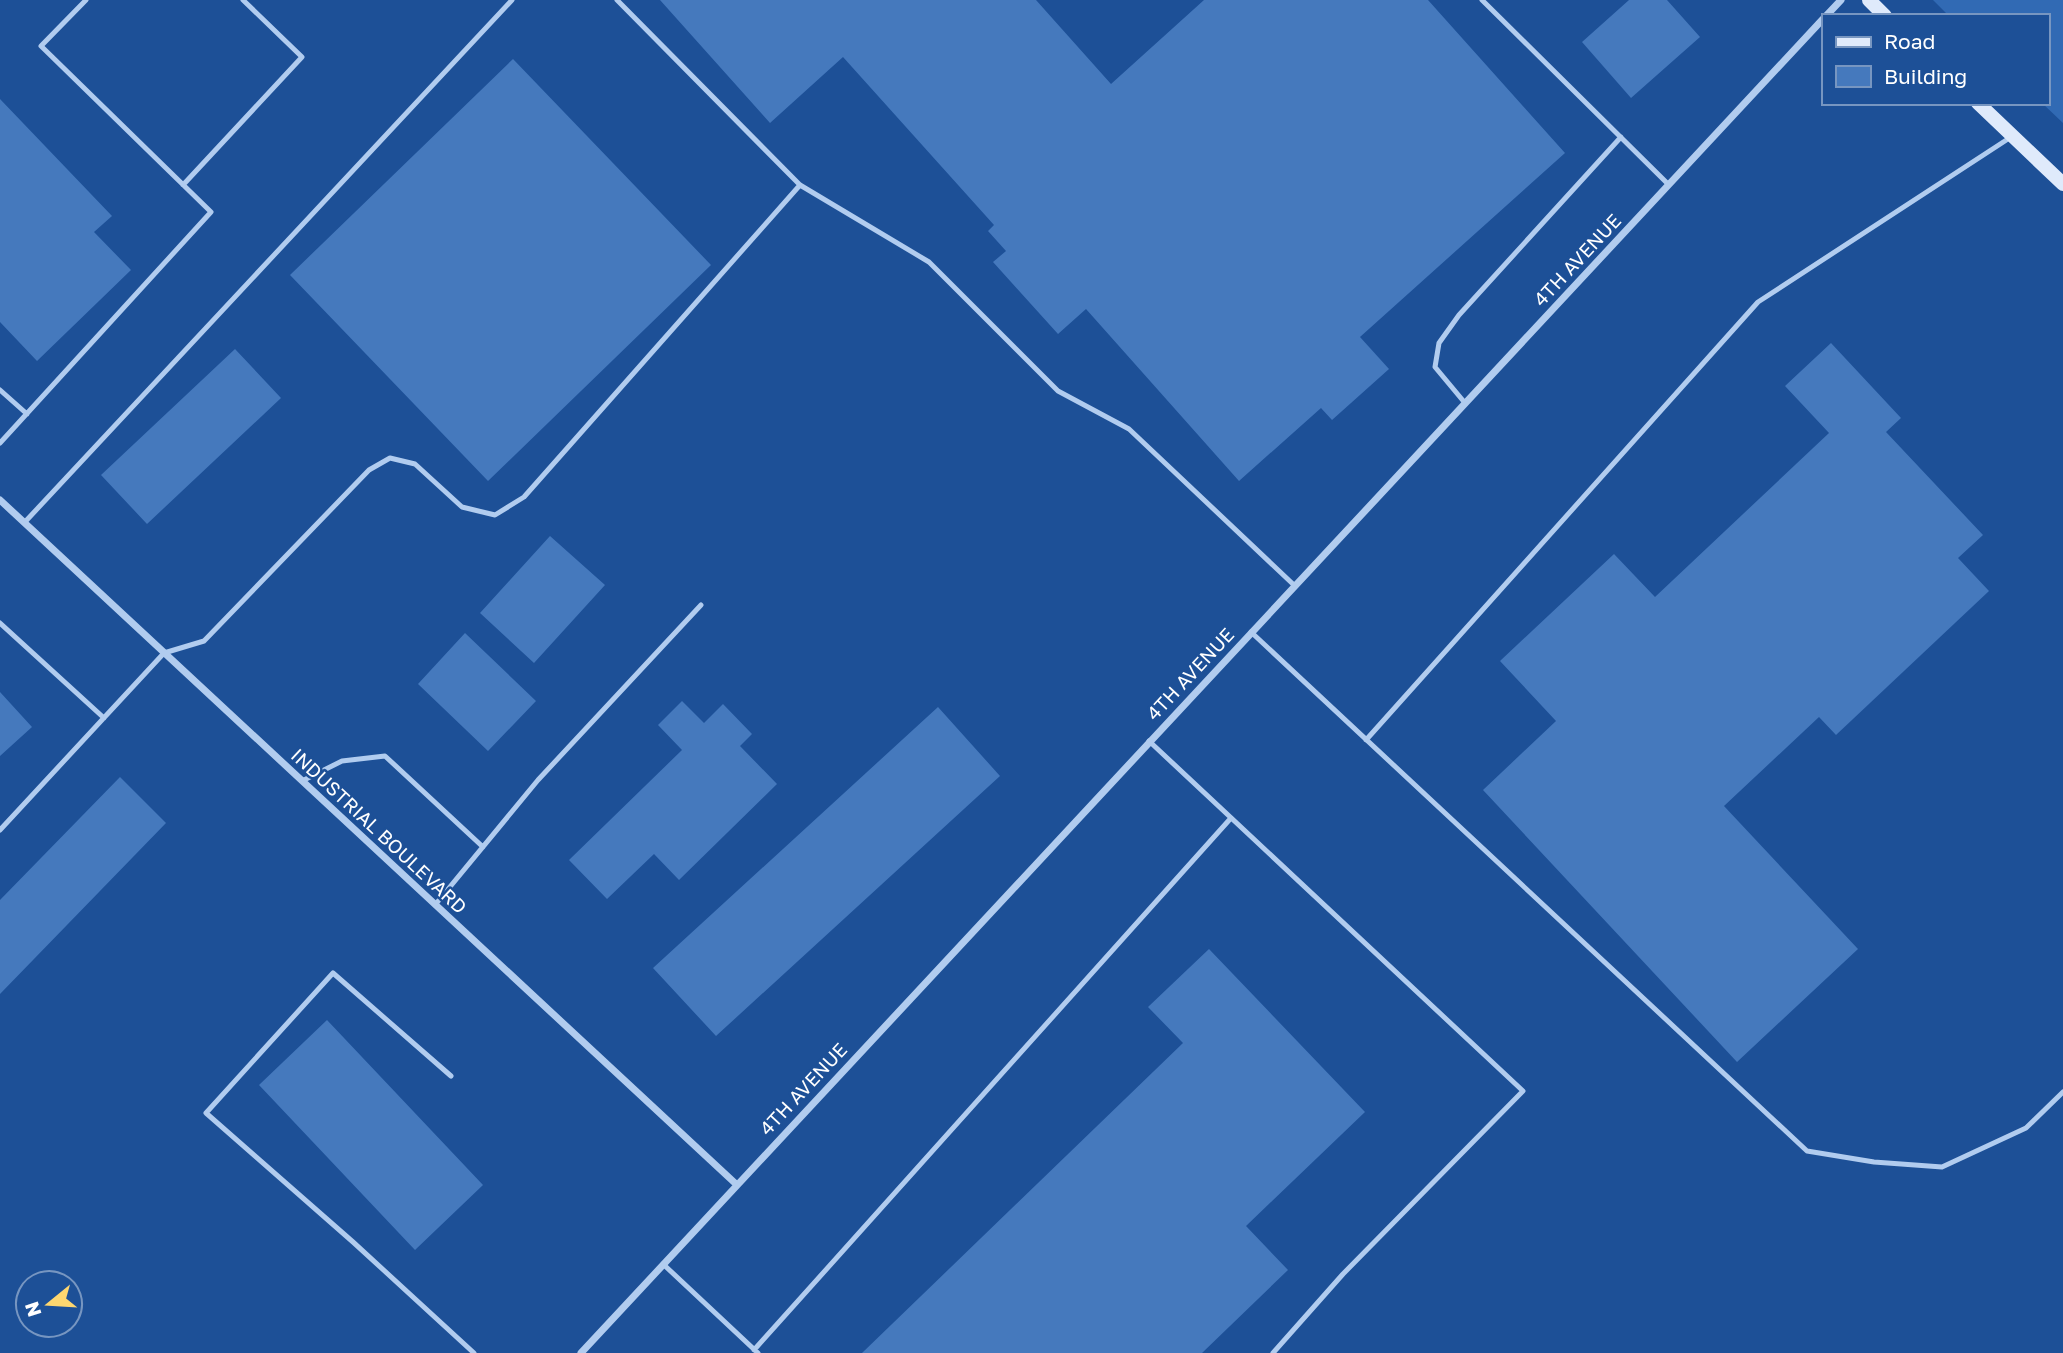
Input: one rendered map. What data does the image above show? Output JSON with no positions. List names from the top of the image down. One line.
{"streets":{"street":["4TH AVENUE","INDUSTRIAL BOULEVARD"]},"crossings":[["4TH AVENUE","INDUSTRIAL BOULEVARD"]],"legend":["Road","Building"],"north":"left"}
